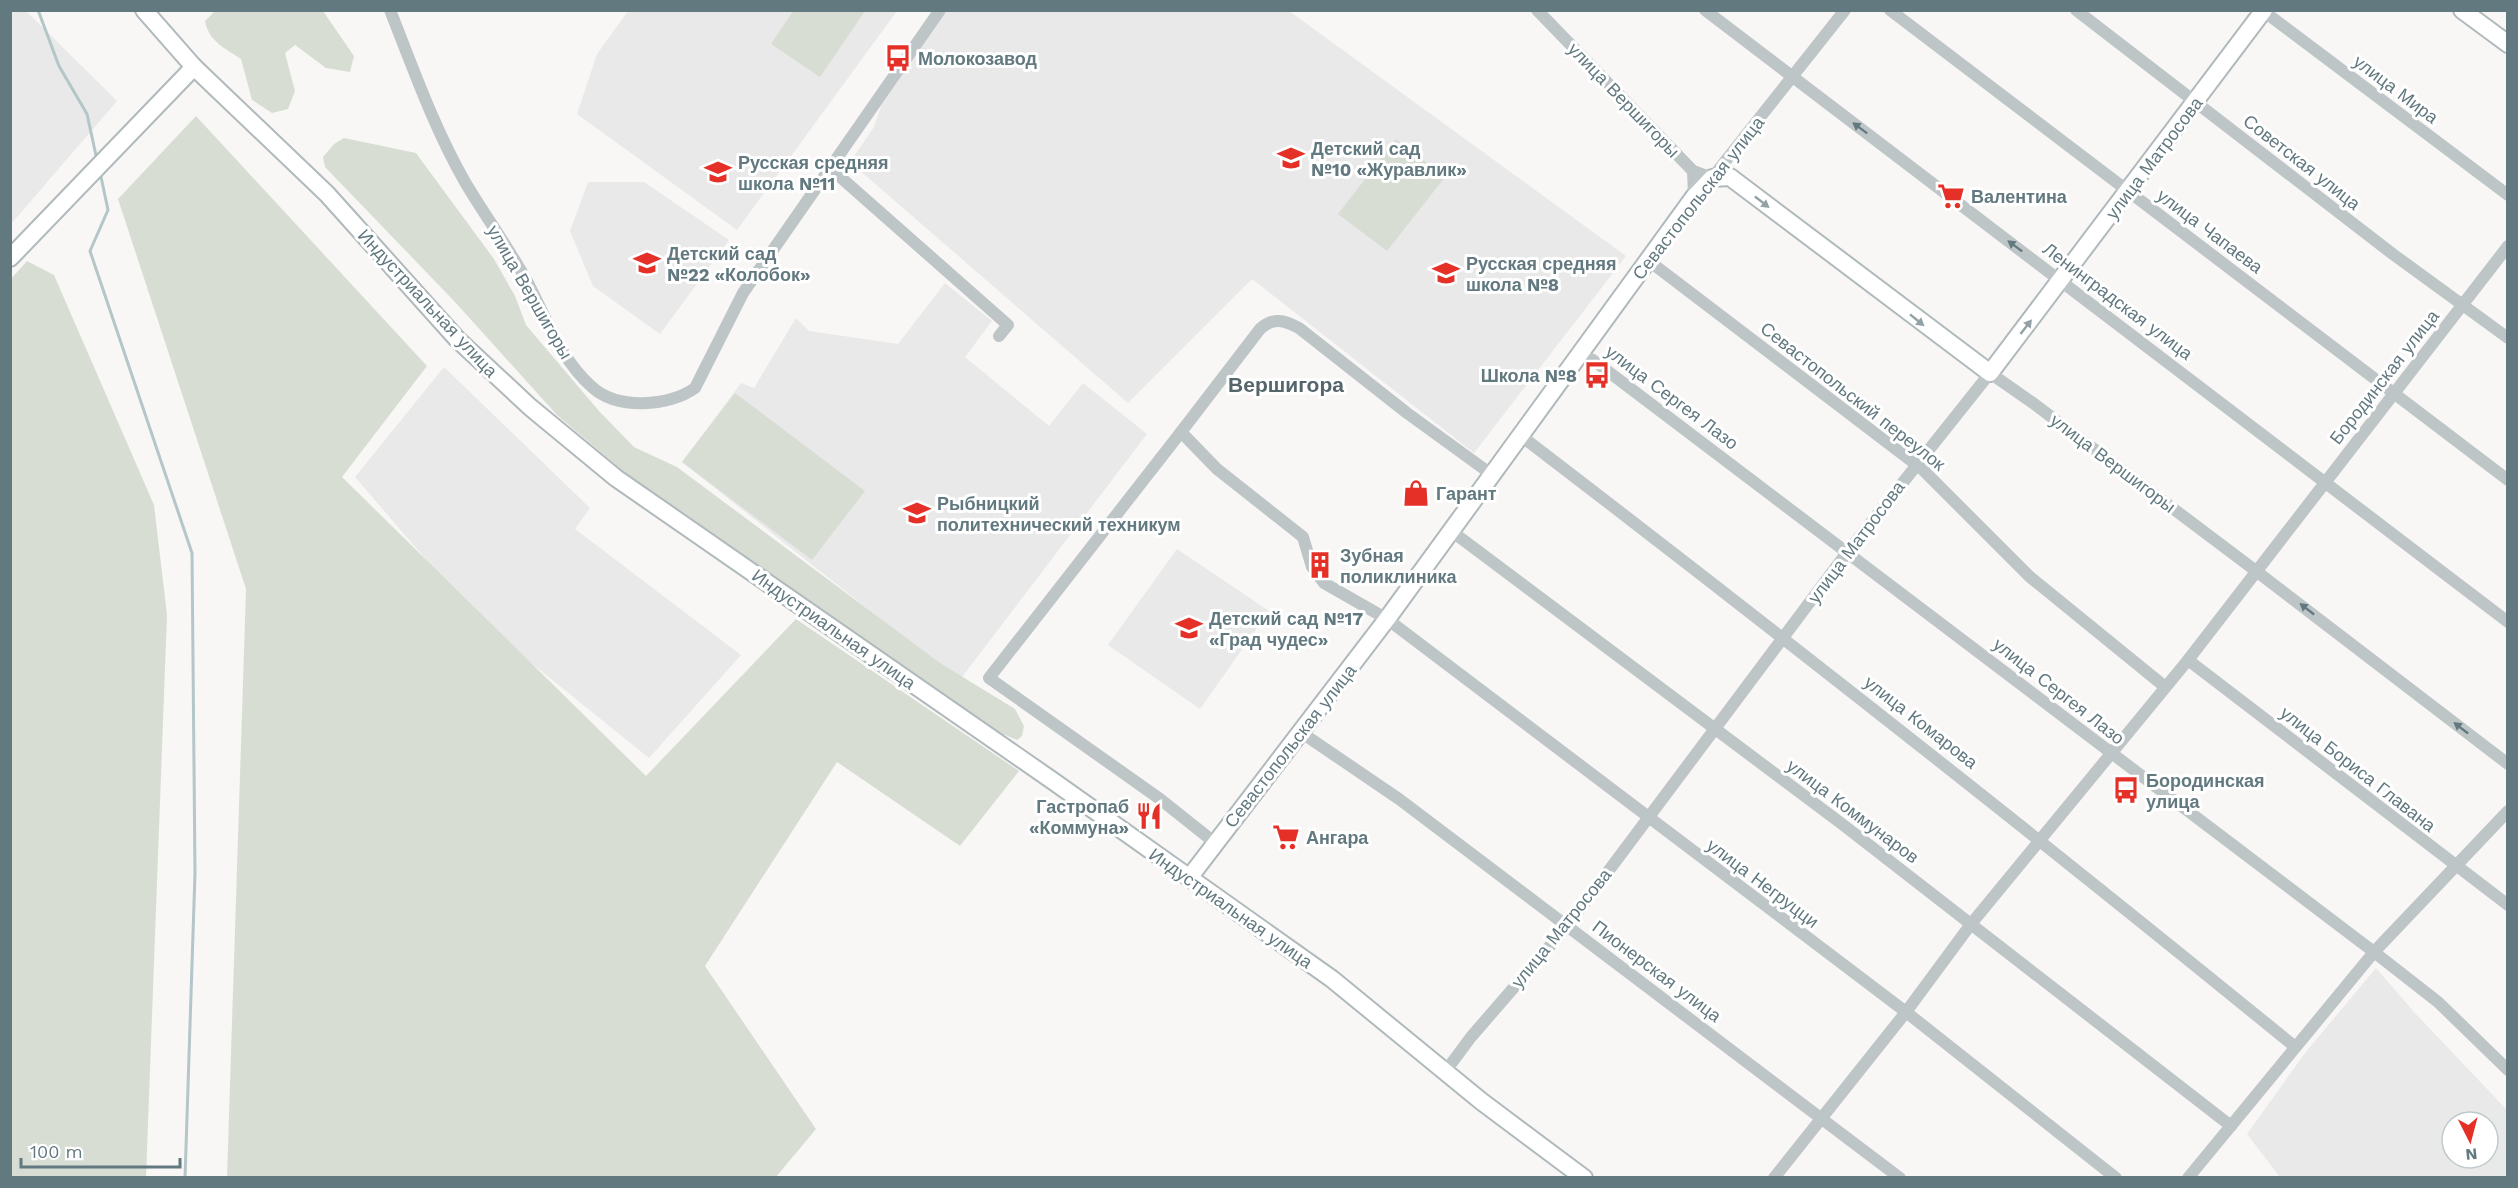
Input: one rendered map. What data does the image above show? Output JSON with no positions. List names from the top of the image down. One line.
{"streets":{"street":["улица Мира","улица Вершигоры","улица Матросова","Советская улица","Севастопольская улица","улица Чапаева","Ленинградская улица","Индустриальная улица","Бородинская улица","Севастопольский переулок","улица Сергея Лазо","улица Комарова","улица Бориса Главана","улица Коммунаров","улица Негруцци","Пионерская улица"]},"crossings":[["улица Мира","улица Матросова"],["улица Вершигоры","улица Матросова"],["улица Вершигоры","Севастопольская улица"],["улица Вершигоры","Бородинская улица"],["улица Матросова","Советская улица"],["улица Матросова","улица Чапаева"],["улица Матросова","Ленинградская улица"],["улица Матросова","Индустриальная улица"],["улица Матросова","Севастопольский переулок"],["улица Матросова","улица Сергея Лазо"],["улица Матросова","улица Комарова"],["улица Матросова","улица Коммунаров"],["улица Матросова","улица Негруцци"],["улица Матросова","Пионерская улица"],["Советская улица","Бородинская улица"],["Севастопольская улица","Ленинградская улица"],["Севастопольская улица","Индустриальная улица"],["Севастопольская улица","Севастопольский переулок"],["Севастопольская улица","улица Сергея Лазо"],["Севастопольская улица","улица Комарова"],["Севастопольская улица","улица Коммунаров"],["Севастопольская улица","улица Негруцци"],["Севастопольская улица","Пионерская улица"],["улица Чапаева","Бородинская улица"],["Ленинградская улица","Бородинская улица"],["Бородинская улица","Севастопольский переулок"],["Бородинская улица","улица Сергея Лазо"],["Бородинская улица","улица Комарова"],["Бородинская улица","улица Бориса Главана"],["Бородинская улица","улица Коммунаров"],["Бородинская улица","улица Негруцци"],["Бородинская улица","Пионерская улица"]],"districts":["Вершигора"],"places":{"bus stop":["Молокозавод","Школа №8","Бородинская улица"],"school or university":["Детский сад №10 «Журавлик»","Русская средняя школа №11","Детский сад №22 «Колобок»","Русская средняя школа №8","Рыбницкий политехнический техникум","Детский сад №17 «Град чудес»"],"supermarket":["Валентина","Ангара"],"shop":["Гарант"],"building":["Зубная поликлиника"],"restaurant":["Гастропаб «Коммуна»"]},"scale_bar":"100 m","north":"bottom"}
